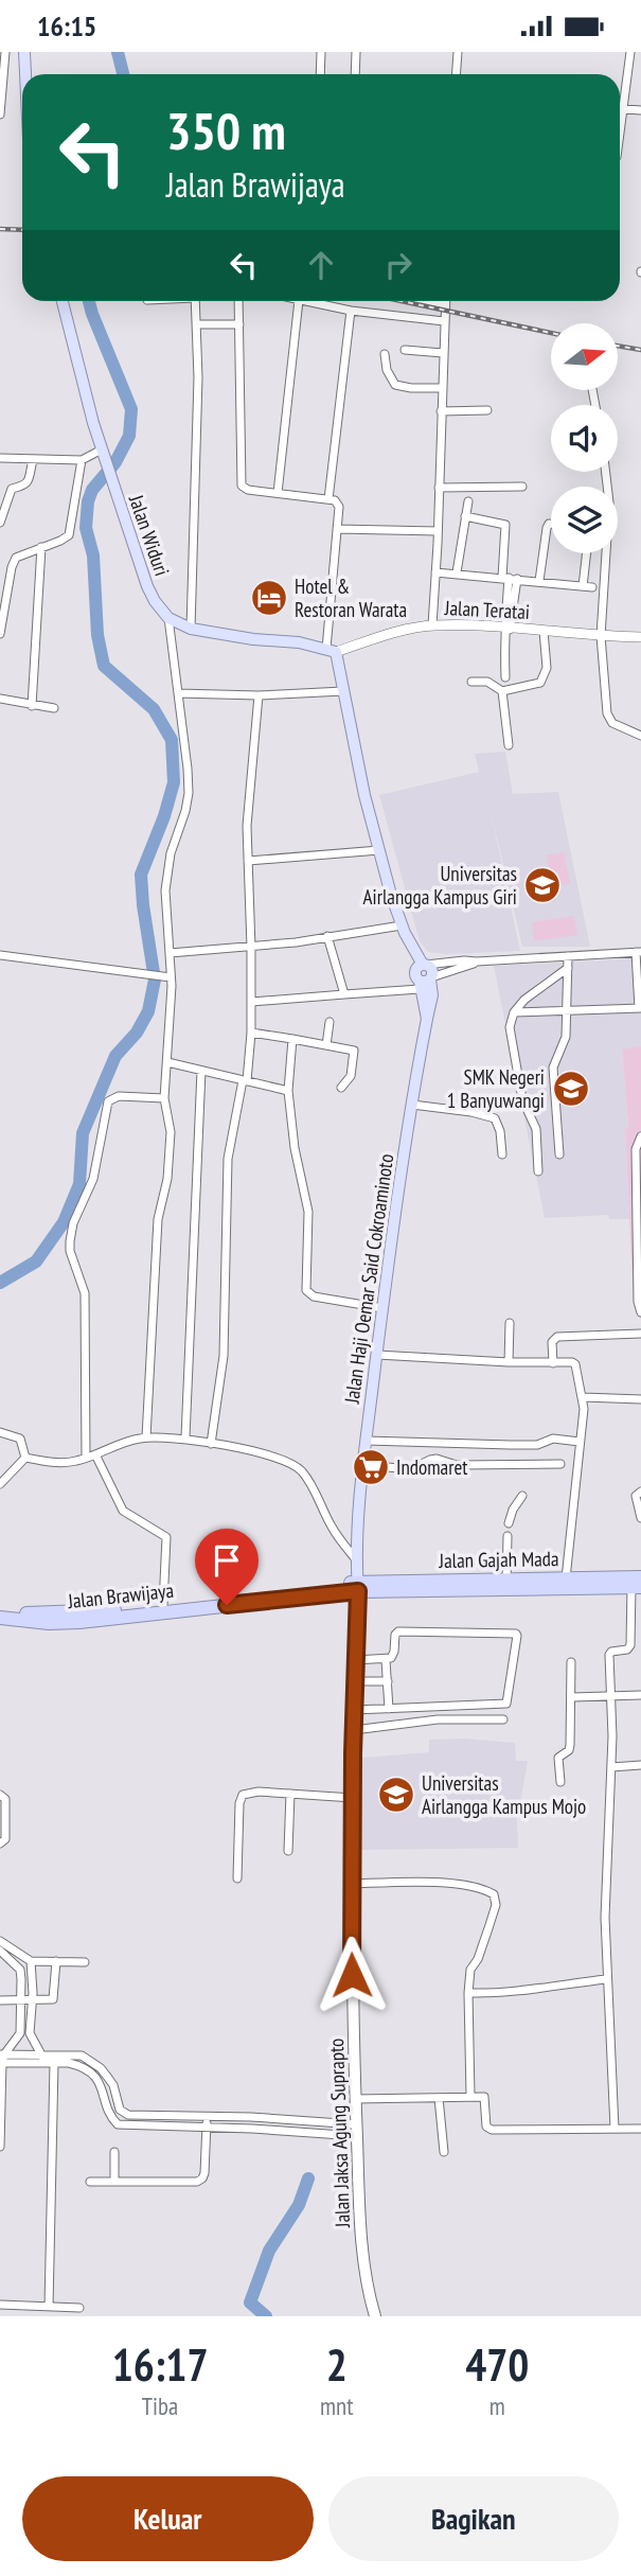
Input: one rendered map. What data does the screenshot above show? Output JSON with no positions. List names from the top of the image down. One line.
{"streets":{"highway":["Jalan Gajah Mada","Jalan Brawijaya"],"main road":["Jalan Widuri","Jalan Haji Oemar Said Cokroaminoto","Jalan Jaksa Agung Suprapto"],"street":["Jalan Teratai"]},"crossings":[["Jalan Teratai","Jalan Haji Oemar Said Cokroaminoto"],["Jalan Haji Oemar Said Cokroaminoto","Jalan Gajah Mada"],["Jalan Haji Oemar Said Cokroaminoto","Jalan Brawijaya"],["Jalan Haji Oemar Said Cokroaminoto","Jalan Jaksa Agung Suprapto"],["Jalan Gajah Mada","Jalan Brawijaya"],["Jalan Gajah Mada","Jalan Jaksa Agung Suprapto"],["Jalan Brawijaya","Jalan Jaksa Agung Suprapto"]],"places":{"hotel":["Hotel & Restoran Warata"],"school or university":["Universitas Airlangga Kampus Giri","SMK Negeri 1 Banyuwangi","Universitas Airlangga Kampus Mojo"],"supermarket":["Indomaret"]},"north":"right","page":{"status":"16:15","turn":["350 m","Jalan Brawijaya"],"eta":["16:17","Tiba","2","mnt","470","m"],"buttons":["Keluar","Bagikan"]}}
